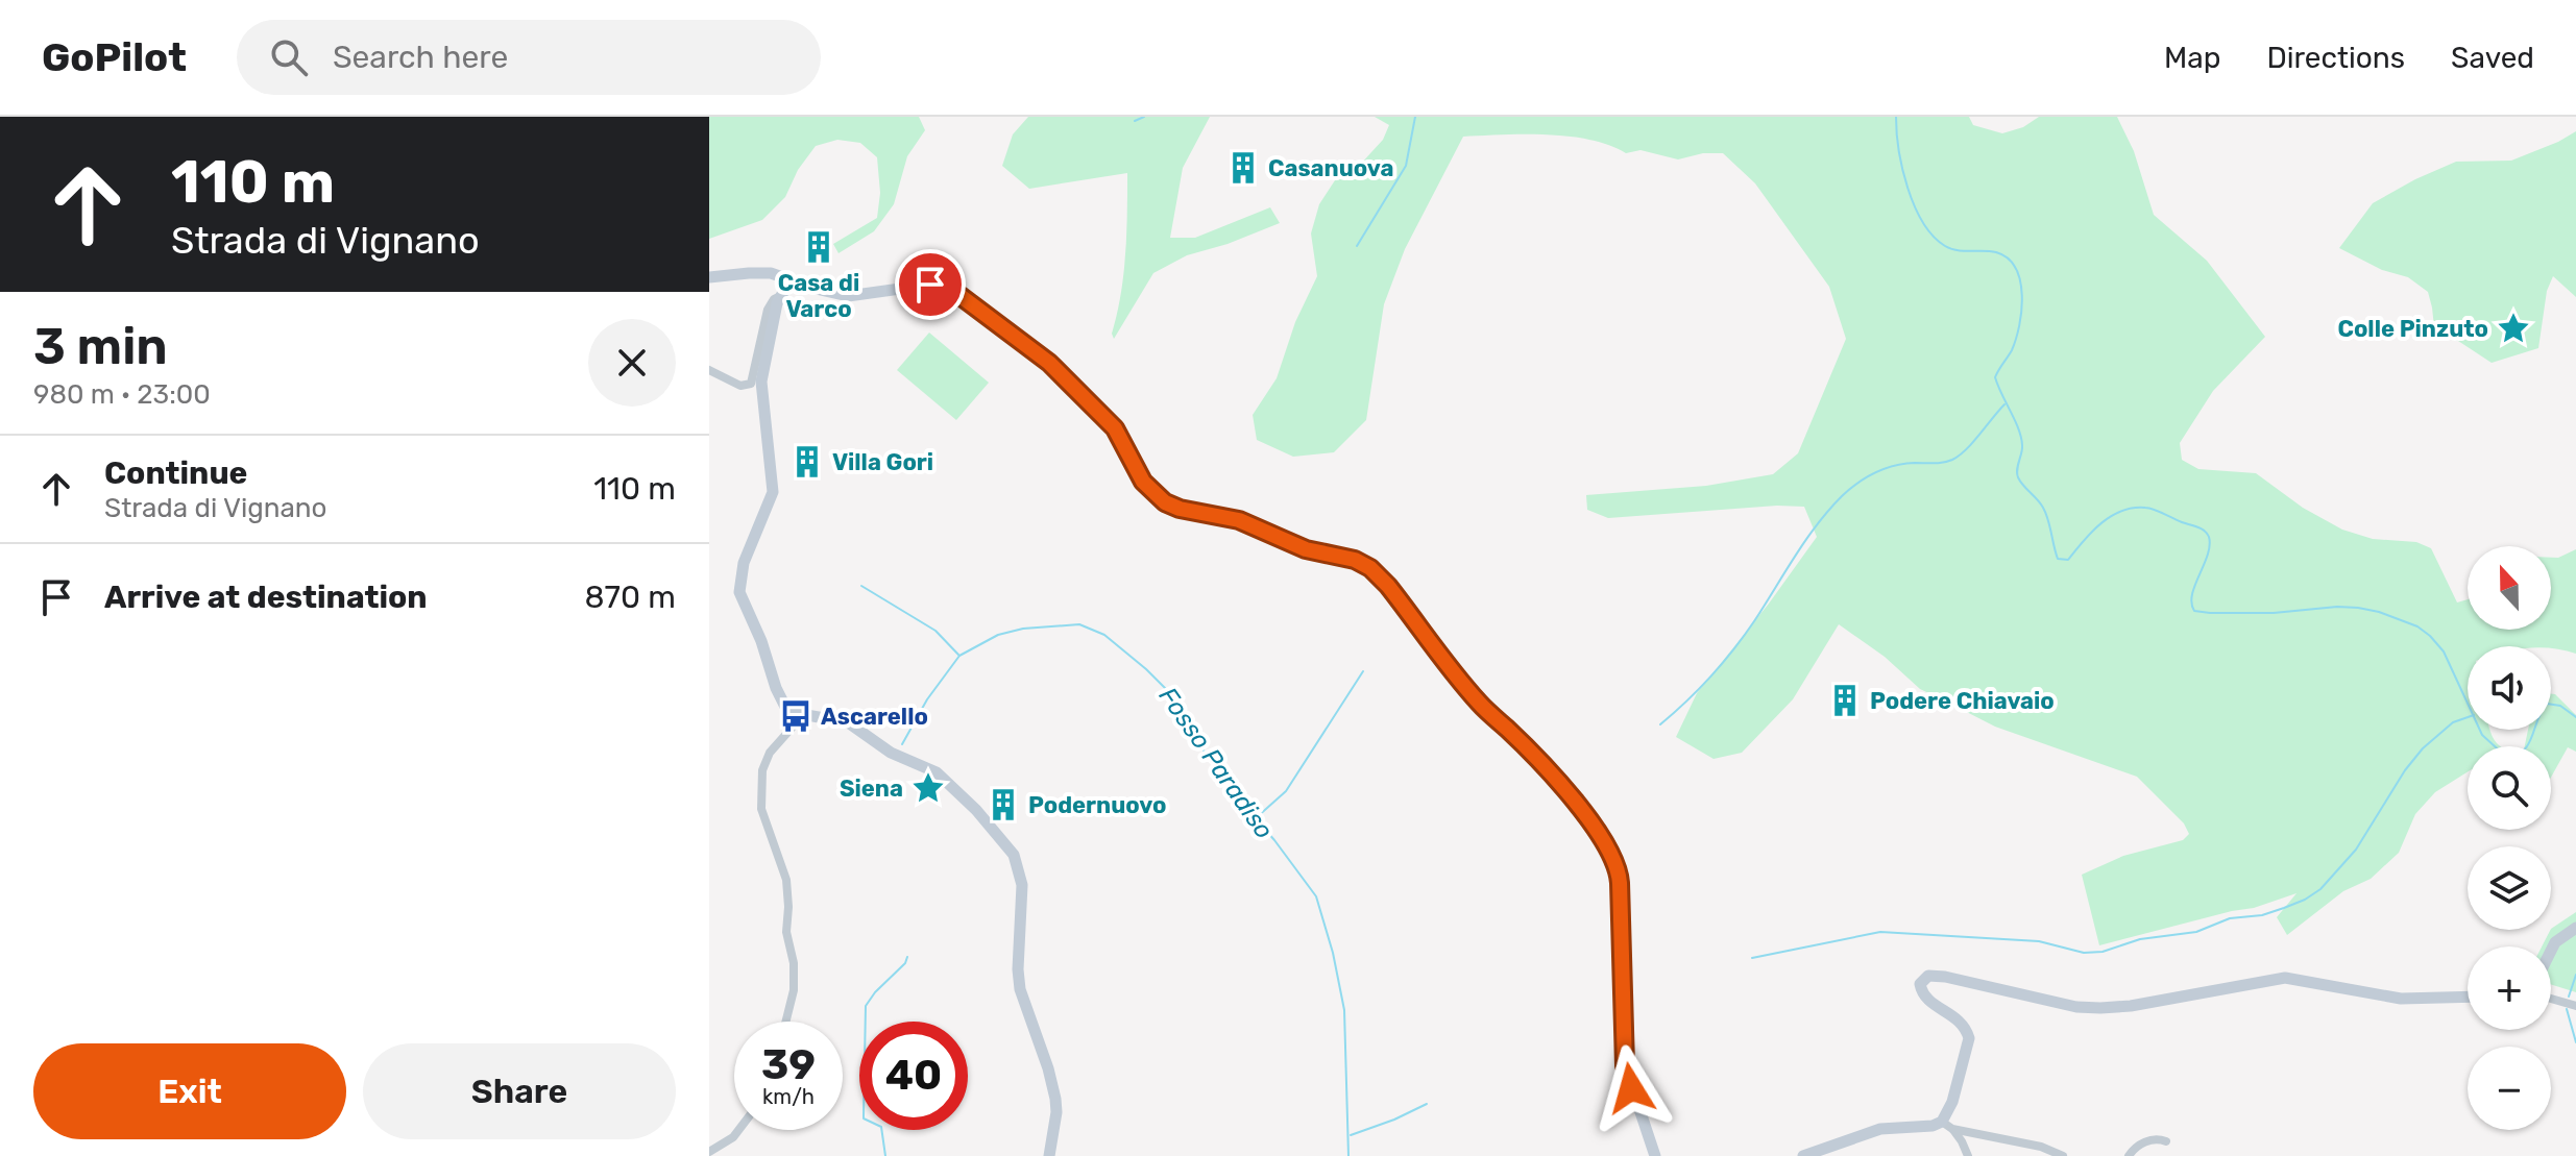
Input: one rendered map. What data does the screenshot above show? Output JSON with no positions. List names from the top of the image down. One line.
{"water":["Fosso Paradiso"],"places":{"building":["Casanuova","Casa di Varco","Villa Gori","Podere Chiavaio","Podernuovo"],"place":["Colle Pinzuto","Siena"],"bus stop":["Ascarello"]},"north":"top","page":{"header":"GoPilot","search":"Search here","nav":["Map","Directions","Saved"],"turn":["110 m","Strada di Vignano"],"heading":["3 min","980 m · 23:00"],"list":[{"name":"Continue","note":"Strada di Vignano","value":"110 m"},{"name":"Arrive at destination","value":"870 m"}],"map_buttons":["+","−"],"speed":"39 km/h","limit":"40","buttons":["Exit","Share"]}}
